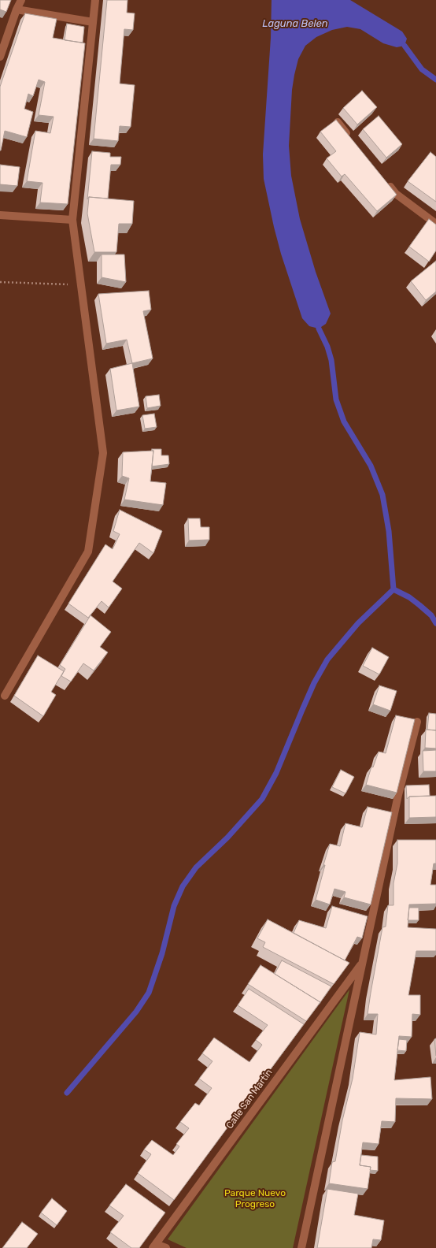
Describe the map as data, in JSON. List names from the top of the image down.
{
  "streets": {
    "street": ["Calle San Martín"]
  },
  "water": ["Laguna Belen"],
  "parks": ["Parque Nuevo Progreso"]
}
